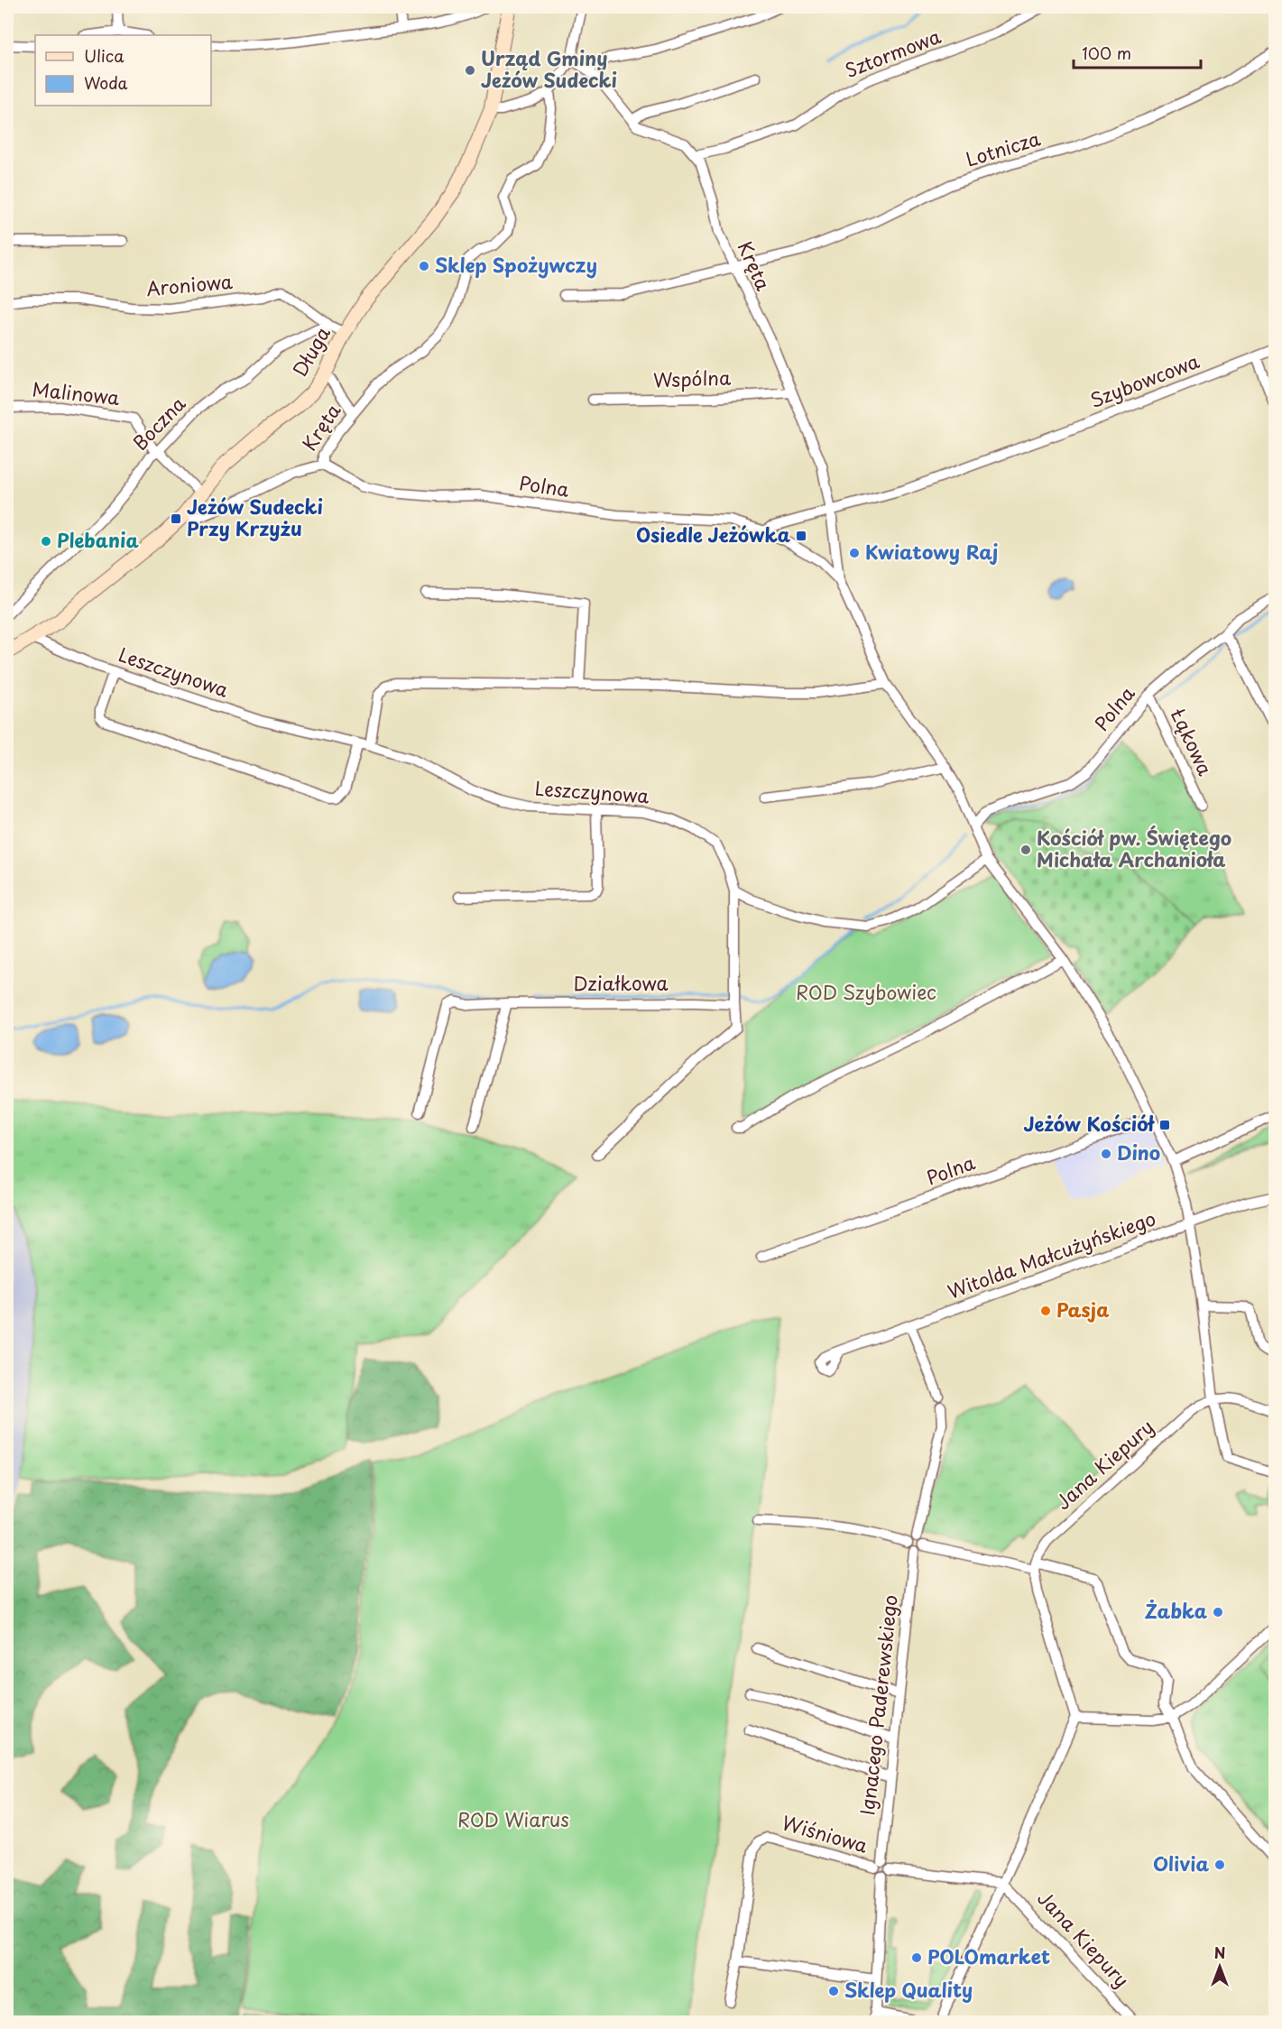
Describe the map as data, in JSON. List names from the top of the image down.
{
  "streets": {
    "street": [
      "Sztormowa",
      "Lotnicza",
      "Kręta",
      "Aroniowa",
      "Długa",
      "Wspólna",
      "Szybowcowa",
      "Malinowa",
      "Boczna",
      "Polna",
      "Leszczynowa",
      "Łąkowa",
      "Działkowa",
      "Witolda Małcużyńskiego",
      "Jana Kiepury",
      "Ignacego Paderewskiego",
      "Wiśniowa"
    ]
  },
  "crossings": [
    ["Sztormowa", "Kręta"],
    ["Lotnicza", "Kręta"],
    ["Kręta", "Długa"],
    ["Kręta", "Wspólna"],
    ["Kręta", "Szybowcowa"],
    ["Kręta", "Polna"],
    ["Aroniowa", "Boczna"],
    ["Długa", "Malinowa"],
    ["Długa", "Leszczynowa"],
    ["Malinowa", "Boczna"],
    ["Polna", "Łąkowa"],
    ["Polna", "Witolda Małcużyńskiego"],
    ["Ignacego Paderewskiego", "Wiśniowa"]
  ],
  "parks": ["ROD Szybowiec", "ROD Wiarus"],
  "places": {
    "other": [
      "Urząd Gminy Jeżów Sudecki",
      "Sklep Spożywczy",
      "Plebania",
      "Kwiatowy Raj",
      "Kościół pw. Świętego Michała Archanioła",
      "Dino",
      "Pasja",
      "Żabka",
      "Olivia",
      "POLOmarket",
      "Sklep Quality"
    ],
    "transit": ["Jeżów Sudecki Przy Krzyżu", "Osiedle Jeżówka", "Jeżów Kościół"]
  },
  "legend": ["Ulica", "Woda"],
  "scale_bar": "100 m",
  "north": "top"
}
